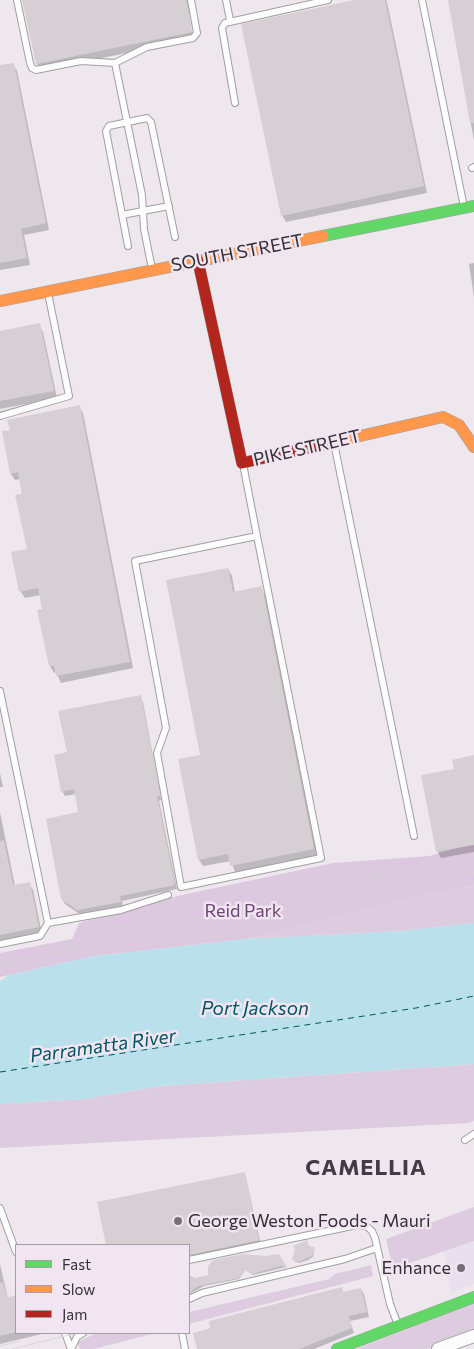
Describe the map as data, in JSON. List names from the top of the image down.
{
  "streets": {
    "street": ["SOUTH STREET", "PIKE STREET"]
  },
  "crossings": [
    ["SOUTH STREET", "PIKE STREET"]
  ],
  "districts": ["CAMELLIA"],
  "water": ["Port Jackson", "Parramatta River"],
  "parks": ["Reid Park"],
  "places": ["George Weston Foods - Mauri", "Enhance"],
  "legend": ["Fast", "Slow", "Jam"]
}
